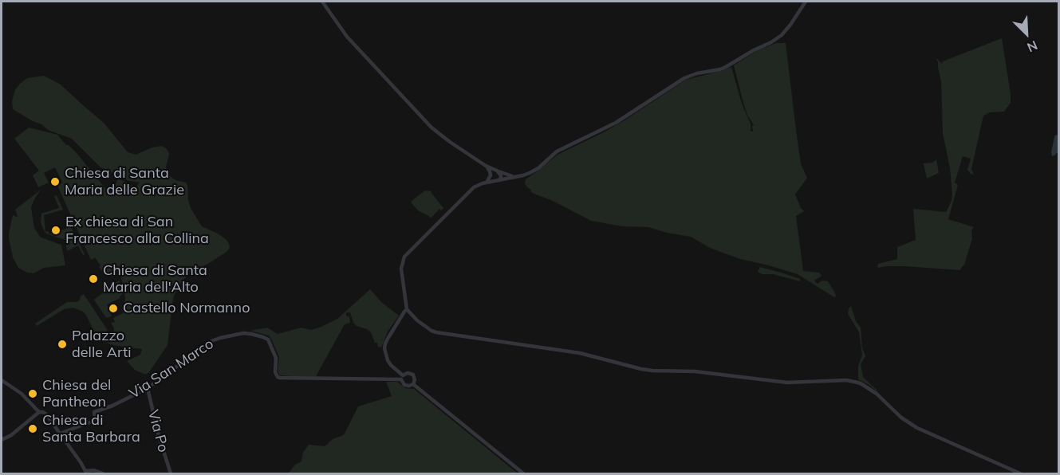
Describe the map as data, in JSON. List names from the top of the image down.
{
  "streets": {
    "street": ["Via San Marco", "Via Po"]
  },
  "crossings": [
    ["Via San Marco", "Via Po"]
  ],
  "places": [
    "Chiesa di Santa Maria delle Grazie",
    "Ex chiesa di San Francesco alla Collina",
    "Chiesa di Santa Maria dell'Alto",
    "Castello Normanno",
    "Palazzo delle Arti",
    "Chiesa del Pantheon",
    "Chiesa di Santa Barbara"
  ],
  "north": "bottom right"
}
